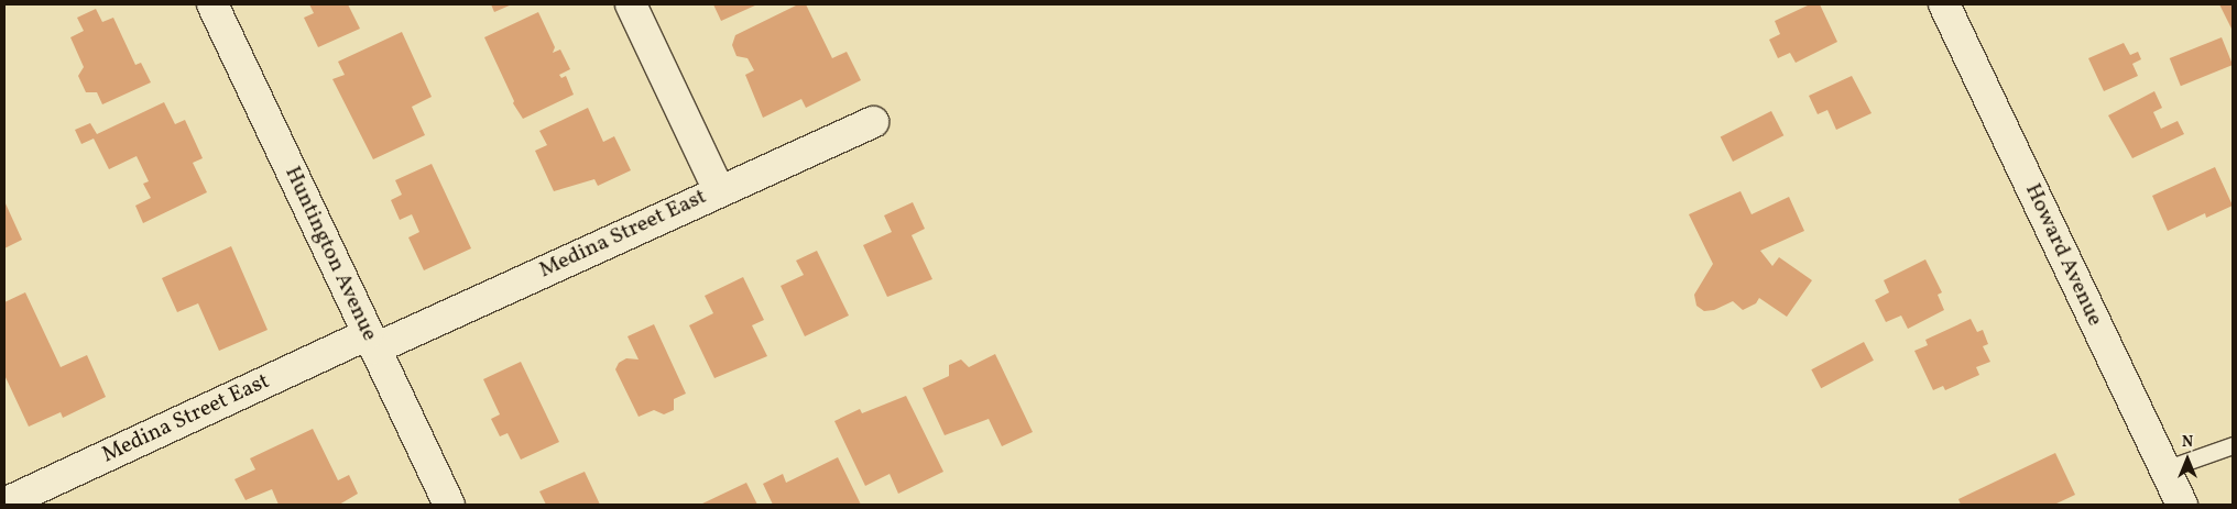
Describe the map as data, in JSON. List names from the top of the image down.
{
  "streets": {
    "street": ["Medina Street East", "Huntington Avenue", "Howard Avenue"]
  },
  "crossings": [
    ["Medina Street East", "Huntington Avenue"]
  ],
  "north": "top"
}
